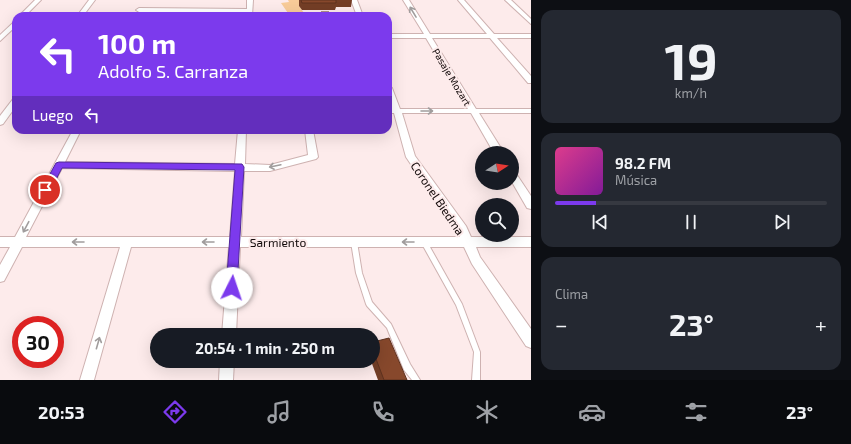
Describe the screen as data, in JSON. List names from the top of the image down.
{
  "streets": {
    "street": ["Pasaje Mozart", "Coronel Biedma", "Sarmiento"]
  },
  "crossings": [
    ["Coronel Biedma", "Sarmiento"]
  ],
  "north": "right",
  "page": {
    "tile": [
      ["19", "km/h"],
      "Clima"
    ],
    "turn": ["100 m", "Adolfo S. Carranza"],
    "then": "Luego",
    "song": ["98.2 FM", "Música"],
    "heat": ["−", "23°", "+"],
    "limit": "30",
    "trip": "20:54 · 1 min · 250 m",
    "tabs": ["20:53", "23°"]
  }
}
